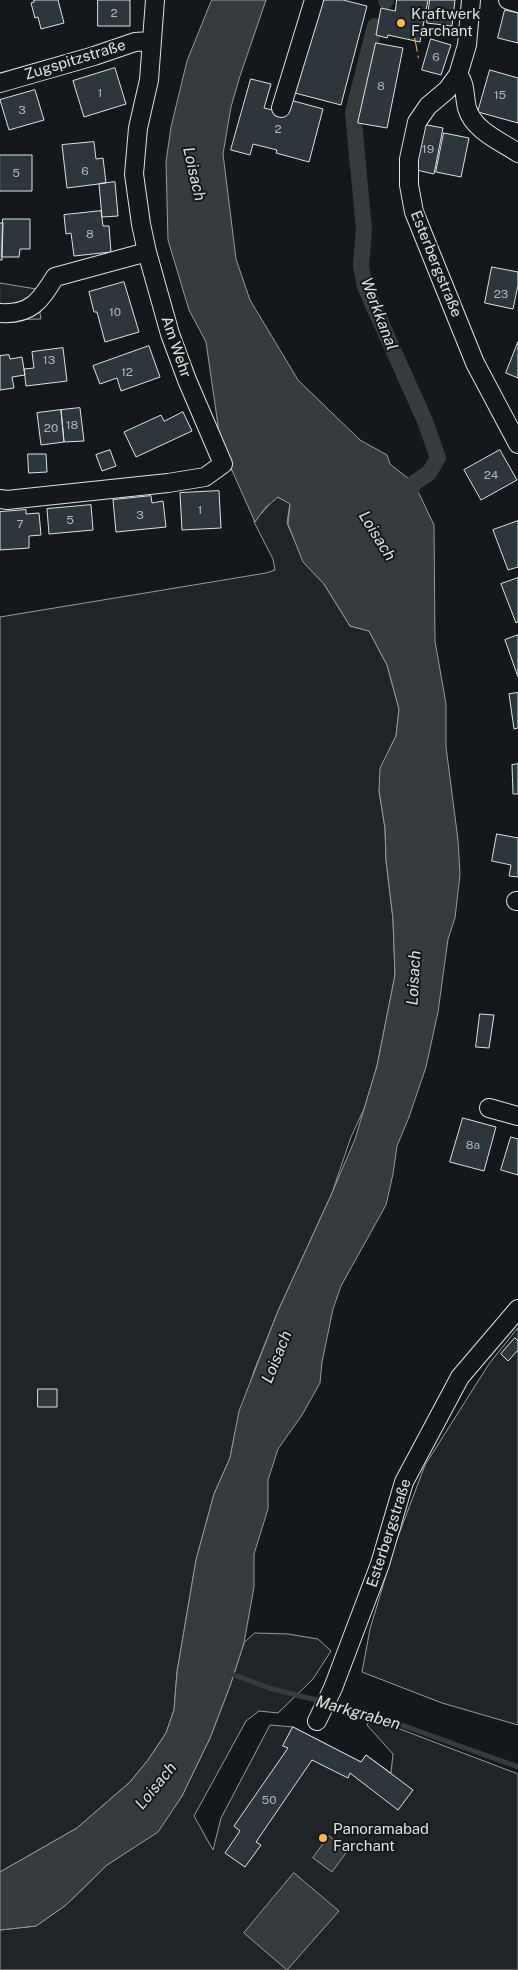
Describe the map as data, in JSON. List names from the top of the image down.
{
  "streets": {
    "street": ["Zugspitzstraße", "Esterbergstraße", "Am Wehr"]
  },
  "crossings": [
    ["Zugspitzstraße", "Am Wehr"]
  ],
  "water": ["Loisach", "Werkkanal", "Markgraben"],
  "places": ["Kraftwerk Farchant", "Panoramabad Farchant"],
  "house_numbers": [
    "2",
    "6",
    "8",
    "1",
    "15",
    "3",
    "2",
    "19",
    "6",
    "5",
    "8",
    "23",
    "10",
    "13",
    "12",
    "18",
    "20",
    "24",
    "1",
    "3",
    "5",
    "7",
    "8a",
    "50"
  ]
}
